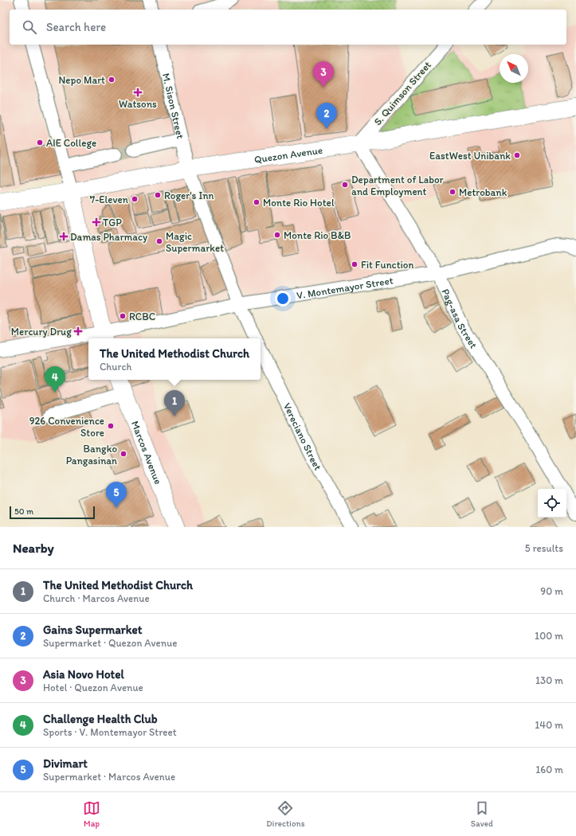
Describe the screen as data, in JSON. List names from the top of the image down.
{
  "streets": {
    "main road": ["Quezon Avenue", "Marcos Avenue"],
    "street": [
      "S. Quimson Street",
      "M. Sison Street",
      "V. Montemayor Street",
      "Pag-asa Street",
      "Vereciano Street"
    ]
  },
  "crossings": [
    ["S. Quimson Street", "Quezon Avenue"],
    ["S. Quimson Street", "Pag-asa Street"],
    ["M. Sison Street", "Quezon Avenue"],
    ["Quezon Avenue", "Pag-asa Street"],
    ["V. Montemayor Street", "Pag-asa Street"]
  ],
  "places": {
    "other": [
      "Nepo Mart",
      "AIE College",
      "EastWest Unibank",
      "Department of Labor and Employment",
      "Metrobank",
      "Roger's Inn",
      "7-Eleven",
      "Monte Rio Hotel",
      "Monte Rio B&B",
      "Magic Supermarket",
      "Fit Function",
      "RCBC",
      "926 Convenience Store",
      "Bangko Pangasinan"
    ],
    "health": [
      "Watsons",
      "TGP",
      "Damas Pharmacy",
      "Mercury Drug"
    ]
  },
  "scale_bar": "50 m",
  "north": "top left",
  "page": {
    "search": "Search here",
    "pins": [
      "3",
      "2",
      "4",
      "1",
      "5"
    ],
    "popup": ["The United Methodist Church", "Church"],
    "scale": "50 m",
    "heading": ["Nearby", "5 results"],
    "list": [
      {
        "mark": "1",
        "name": "The United Methodist Church",
        "note": "Church · Marcos Avenue",
        "value": "90 m"
      },
      {
        "mark": "2",
        "name": "Gains Supermarket",
        "note": "Supermarket · Quezon Avenue",
        "value": "100 m"
      },
      {
        "mark": "3",
        "name": "Asia Novo Hotel",
        "note": "Hotel · Quezon Avenue",
        "value": "130 m"
      },
      {
        "mark": "4",
        "name": "Challenge Health Club",
        "note": "Sports · V. Montemayor Street",
        "value": "140 m"
      },
      {
        "mark": "5",
        "name": "Divimart",
        "note": "Supermarket · Marcos Avenue",
        "value": "160 m"
      }
    ],
    "nav": ["Map", "Directions", "Saved"]
  }
}
